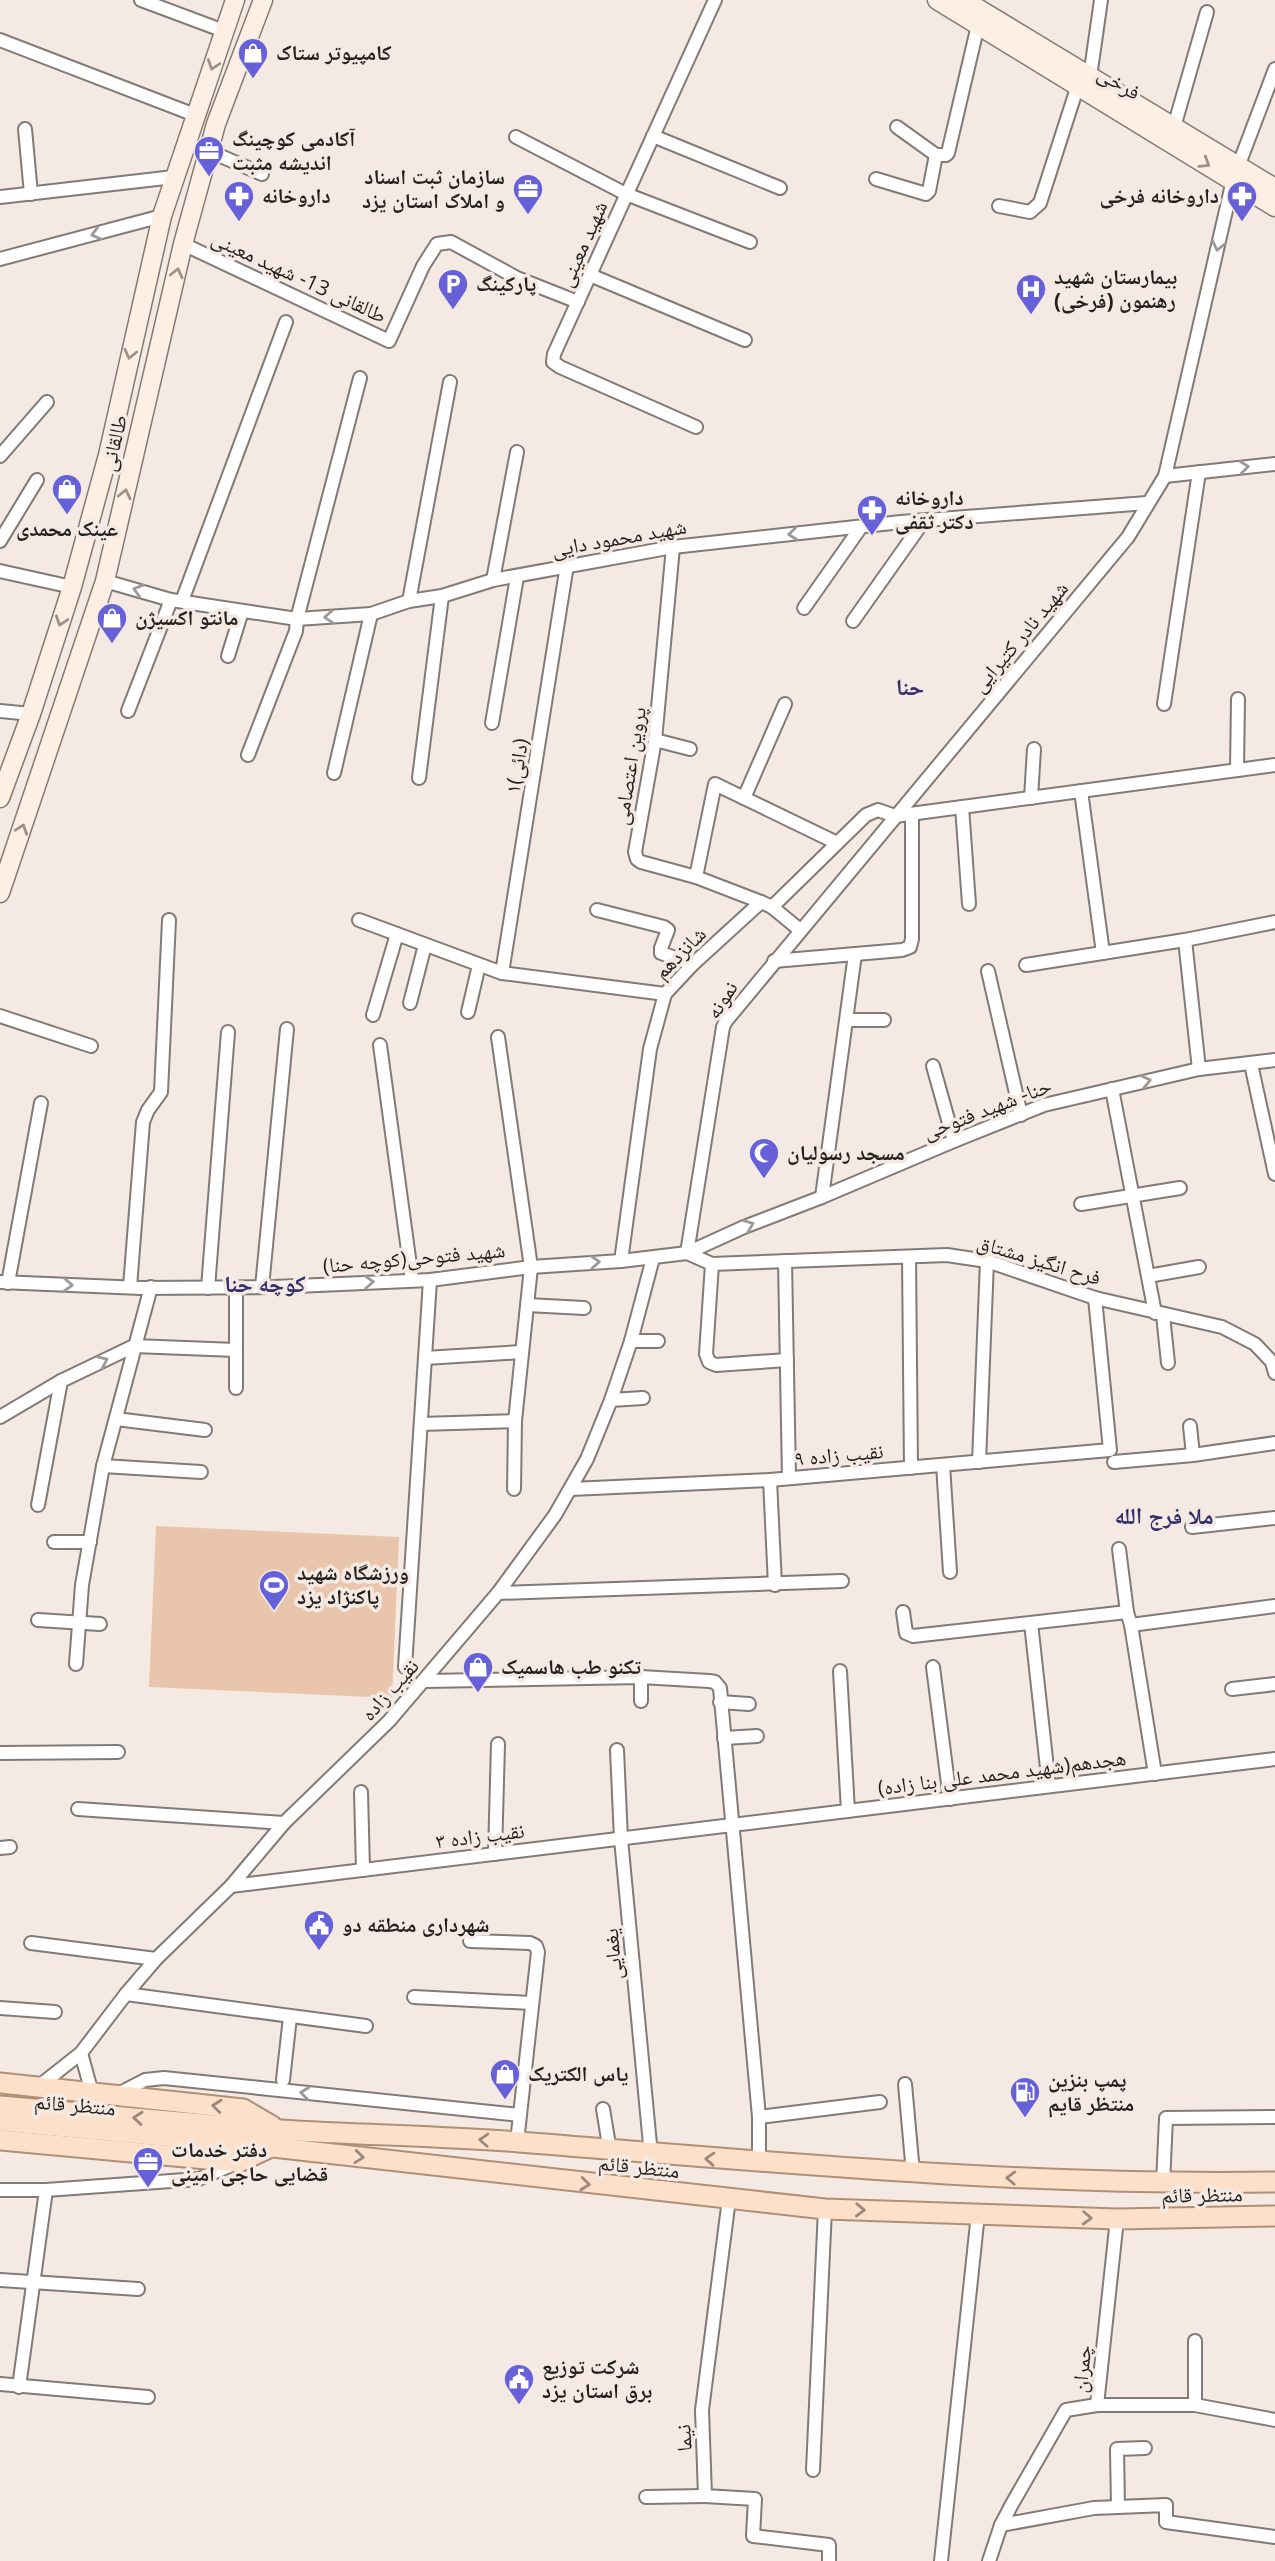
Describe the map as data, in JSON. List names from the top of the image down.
{
  "streets": {
    "main road": ["فرخی", "طالقانی", "منتظر قائم"],
    "street": [
      "شهید معینی",
      "طالقانی 13- شهید معینی",
      "شهید محمود دایی",
      "شهید نادر کتیرایی",
      "۱(دائی)",
      "پروین اعتصامی",
      "شانزدهم",
      "نمونه",
      "حنا- شهید فتوحی",
      "(کوچه حنا)شهید فتوحی",
      "فرح انگیز مشتاق",
      "نقیب زاده ۹",
      "نقیب زاده",
      "هجدهم(شهید محمد علی بنا زاده)",
      "نقیب زاده ۳",
      "یغمایی",
      "چمران",
      "نیما"
    ]
  },
  "crossings": [
    ["شهید معینی", "طالقانی 13- شهید معینی"],
    ["طالقانی 13- شهید معینی", "طالقانی"],
    ["طالقانی", "شهید محمود دایی"],
    ["شهید محمود دایی", "شهید نادر کتیرایی"],
    ["شهید محمود دایی", "۱(دائی)"],
    ["شهید محمود دایی", "پروین اعتصامی"],
    ["شهید نادر کتیرایی", "شانزدهم"],
    ["شهید نادر کتیرایی", "نمونه"],
    ["پروین اعتصامی", "شانزدهم"],
    ["پروین اعتصامی", "نمونه"],
    ["شانزدهم", "نمونه"],
    ["شانزدهم", "(کوچه حنا)شهید فتوحی"],
    ["نمونه", "حنا- شهید فتوحی"],
    ["نمونه", "فرح انگیز مشتاق"],
    ["حنا- شهید فتوحی", "(کوچه حنا)شهید فتوحی"],
    ["حنا- شهید فتوحی", "فرح انگیز مشتاق"],
    ["حنا- شهید فتوحی", "نقیب زاده"],
    ["(کوچه حنا)شهید فتوحی", "نقیب زاده"],
    ["نقیب زاده ۹", "نقیب زاده"],
    ["نقیب زاده", "نقیب زاده ۳"],
    ["هجدهم(شهید محمد علی بنا زاده)", "نقیب زاده ۳"],
    ["نقیب زاده ۳", "یغمایی"],
    ["یغمایی", "منتظر قائم"],
    ["منتظر قائم", "چمران"],
    ["منتظر قائم", "نیما"]
  ],
  "one_way": ["حنا- شهید فتوحی"],
  "districts": ["حنا", "کوچه حنا", "ملا فرج الله"],
  "places": {
    "shop": [
      "کامپیوتر ستاک",
      "عینک محمدی",
      "مانتو اكسيژن",
      "تکنو طب هاسمیک",
      "یاس الکتریک"
    ],
    "office": ["آکادمی کوچینگ اندیشه مثبت", "سازمان ثبت اسناد و املاک استان یزد", "دفتر خدمات قضایی حاجی امینی"],
    "pharmacy": ["داروخانه", "داروخانه فرخی", "داروخانه دکتر ثقفی"],
    "parking": ["پارکینگ"],
    "hospital": ["بیمارستان شهید رهنمون (فرخی)"],
    "mosque": ["مسجد رسولیان"],
    "sports": ["ورزشگاه شهید پاکنژاد یزد"],
    "public building": ["شهرداری منطقه دو", "شرکت توزیع برق استان یزد"],
    "fuel station": ["پمپ بنزین منتظر قایم"]
  }
}
